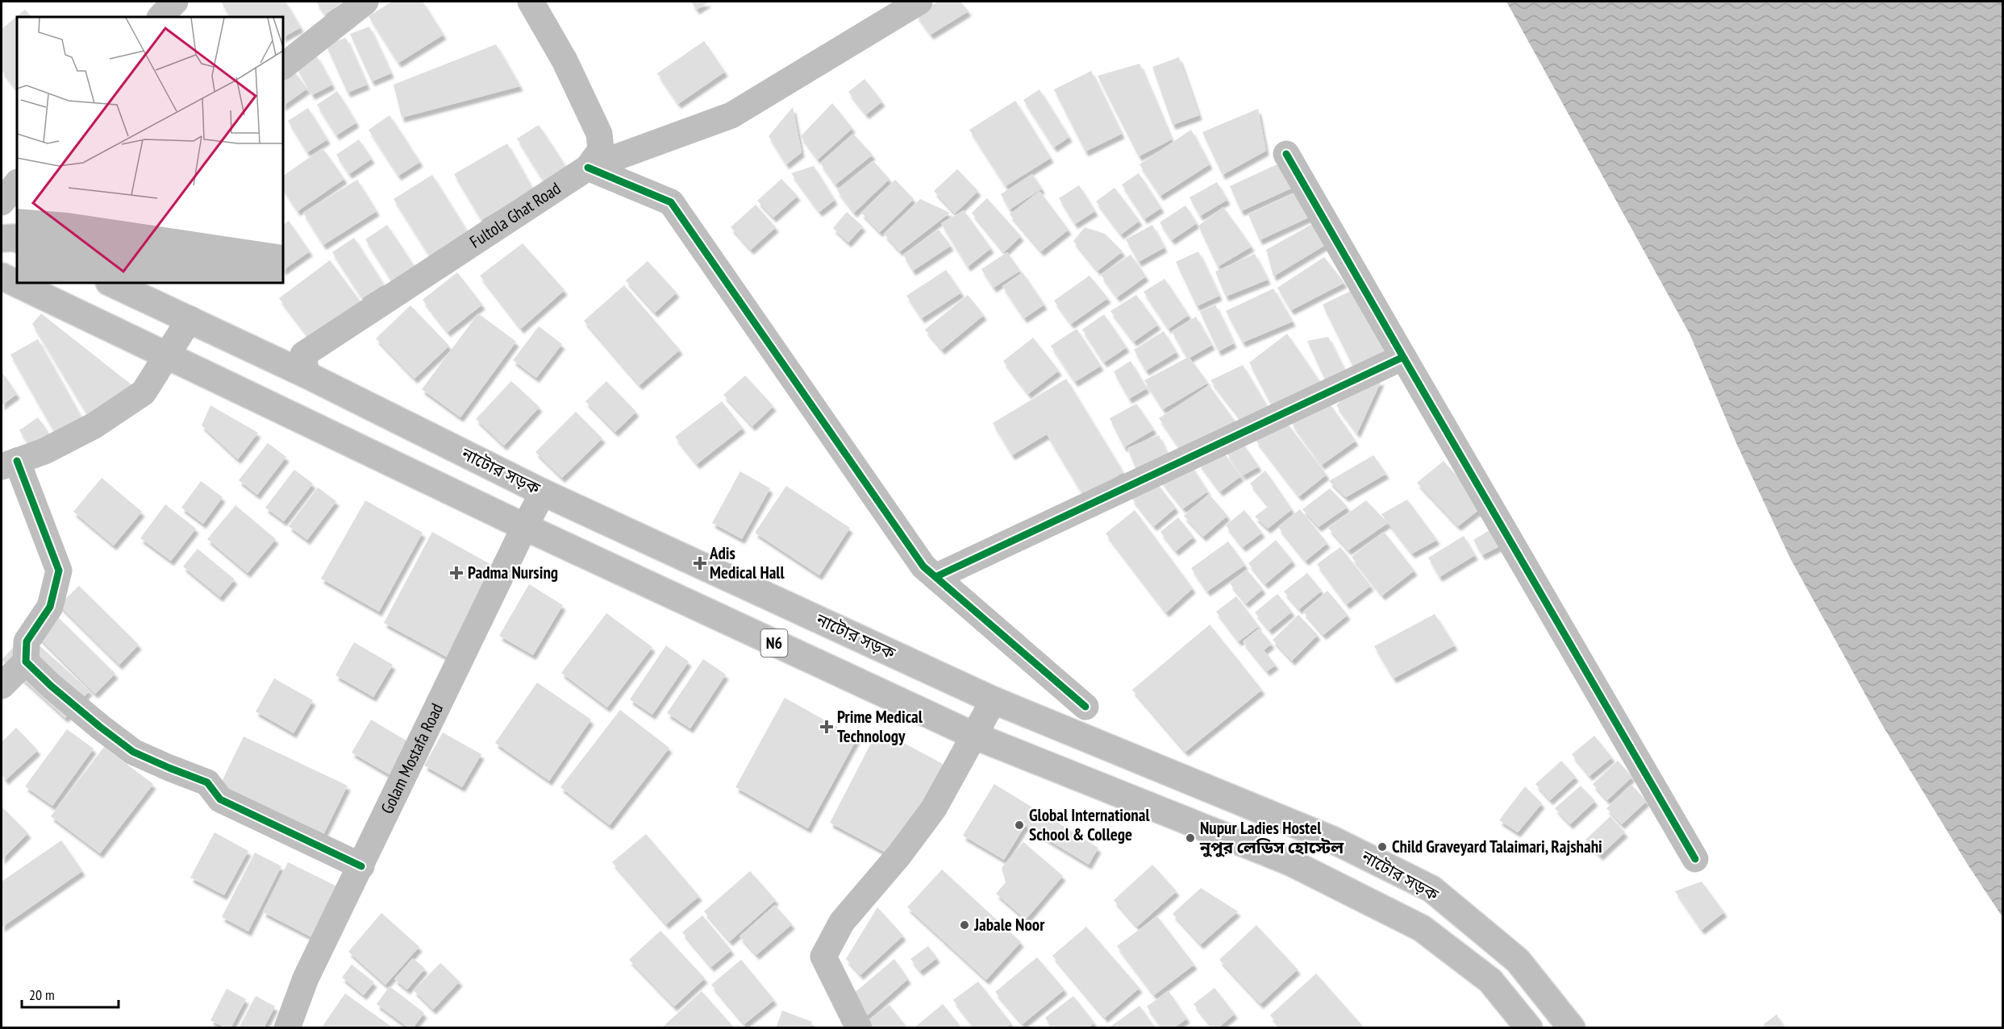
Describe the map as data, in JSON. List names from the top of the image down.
{
  "streets": {
    "main road": [
      "Fultola Ghat Road",
      "নাটোর সড়ক",
      "N6",
      "Golam Mostafa Road"
    ]
  },
  "crossings": [
    ["Fultola Ghat Road", "নাটোর সড়ক"],
    ["নাটোর সড়ক", "Golam Mostafa Road"],
    ["N6", "Golam Mostafa Road"]
  ],
  "places": {
    "health": ["Adis Medical Hall", "Padma Nursing", "Prime Medical Technology"],
    "other": [
      "Global International School & College",
      "Nupur Ladies Hostel নুপুর লেডিস হোস্টেল",
      "Child Graveyard Talaimari, Rajshahi",
      "Jabale Noor"
    ]
  },
  "scale_bar": "20 m"
}
